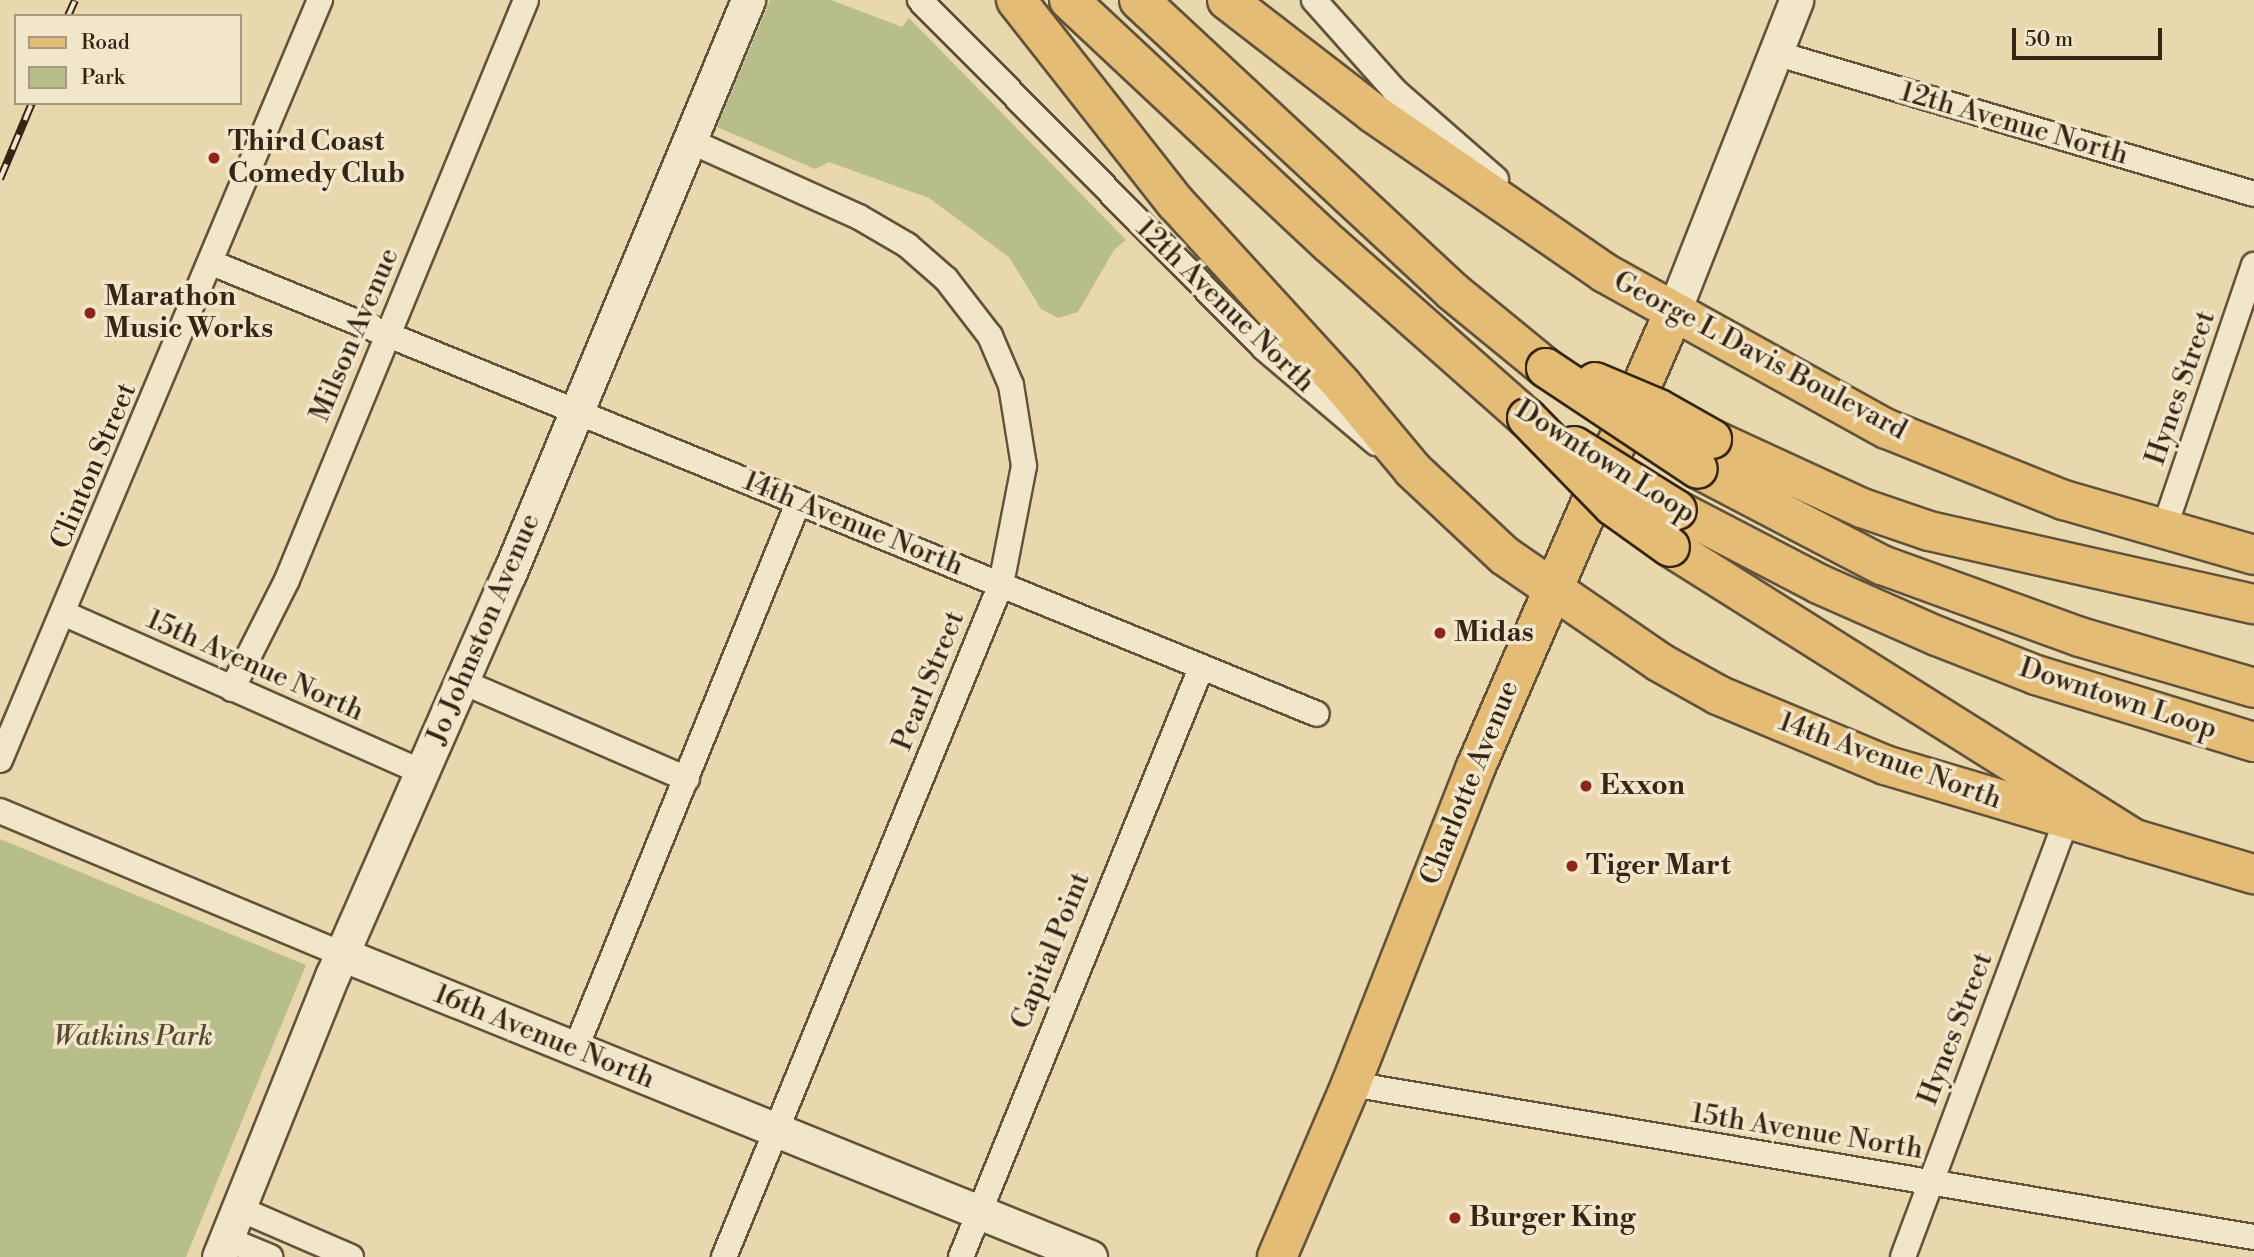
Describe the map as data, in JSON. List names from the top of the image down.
{
  "streets": {
    "main road": [
      "12th Avenue North",
      "George L Davis Boulevard",
      "Downtown Loop",
      "14th Avenue North",
      "Charlotte Avenue"
    ],
    "street": [
      "Milson Avenue",
      "Hynes Street",
      "Clinton Street",
      "Jo Johnston Avenue",
      "15th Avenue North",
      "Pearl Street",
      "Capital Point",
      "16th Avenue North"
    ]
  },
  "crossings": [
    ["12th Avenue North", "14th Avenue North"],
    ["12th Avenue North", "Charlotte Avenue"],
    ["Milson Avenue", "14th Avenue North"],
    ["Milson Avenue", "15th Avenue North"],
    ["George L Davis Boulevard", "Hynes Street"],
    ["George L Davis Boulevard", "Charlotte Avenue"],
    ["Hynes Street", "14th Avenue North"],
    ["Hynes Street", "15th Avenue North"],
    ["Clinton Street", "14th Avenue North"],
    ["Clinton Street", "15th Avenue North"],
    ["14th Avenue North", "Jo Johnston Avenue"],
    ["14th Avenue North", "Pearl Street"],
    ["14th Avenue North", "Charlotte Avenue"],
    ["14th Avenue North", "Capital Point"],
    ["Jo Johnston Avenue", "15th Avenue North"],
    ["Jo Johnston Avenue", "Pearl Street"],
    ["Jo Johnston Avenue", "16th Avenue North"],
    ["15th Avenue North", "Charlotte Avenue"],
    ["Pearl Street", "16th Avenue North"],
    ["Capital Point", "16th Avenue North"]
  ],
  "parks": ["Watkins Park"],
  "places": [
    "Third Coast Comedy Club",
    "Marathon Music Works",
    "Midas",
    "Exxon",
    "Tiger Mart",
    "Burger King"
  ],
  "legend": ["Road", "Park"],
  "scale_bar": "50 m"
}
